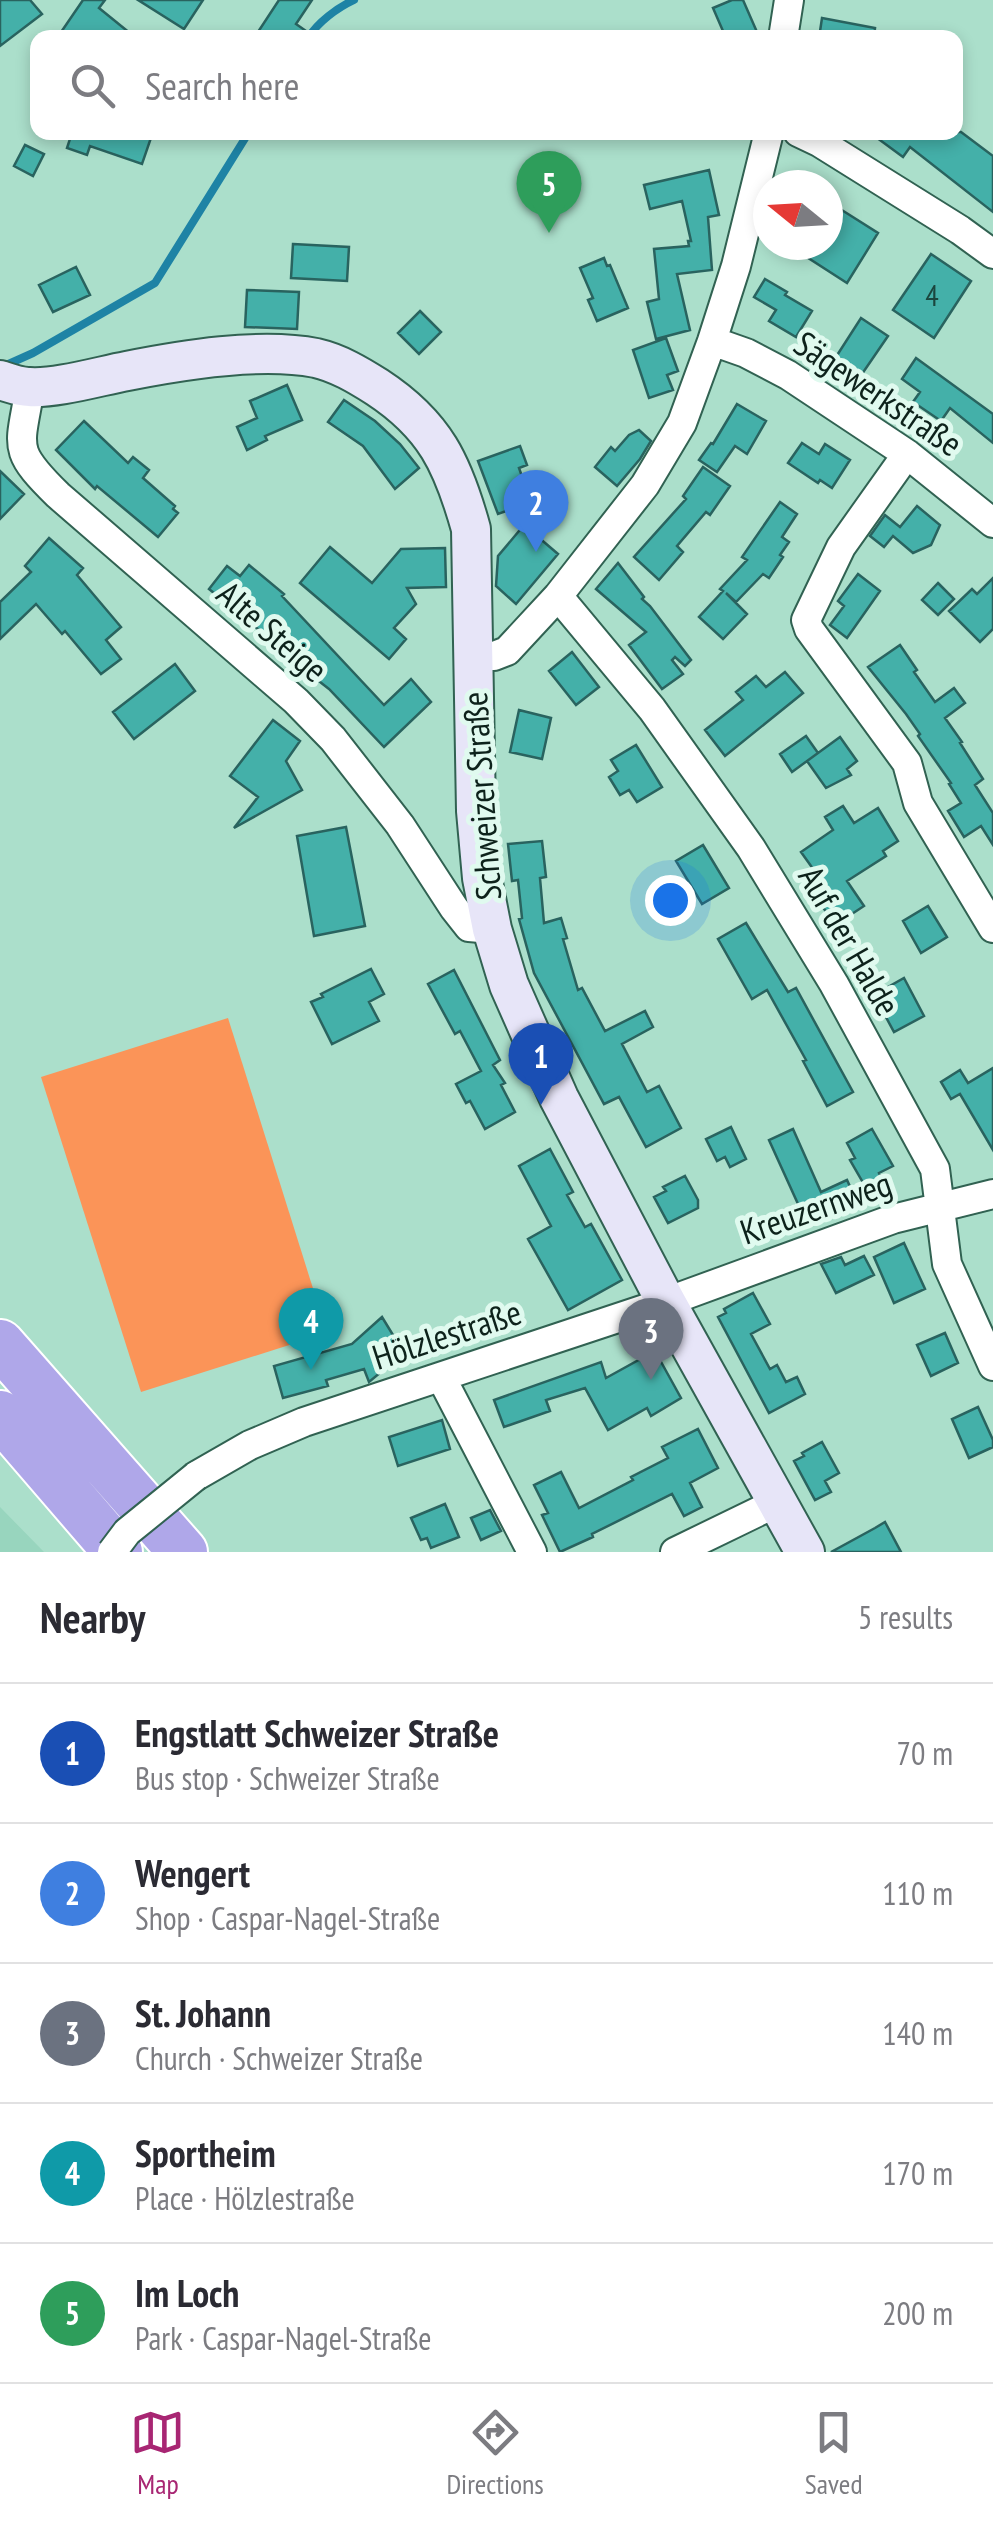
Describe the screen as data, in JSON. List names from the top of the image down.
{
  "streets": {
    "street": [
      "Sägewerkstraße",
      "Alte Steige",
      "Schweizer Straße",
      "Auf der Halde",
      "Kreuzernweg",
      "Hölzlestraße"
    ]
  },
  "crossings": [
    ["Alte Steige", "Schweizer Straße"],
    ["Schweizer Straße", "Kreuzernweg"],
    ["Schweizer Straße", "Hölzlestraße"],
    ["Auf der Halde", "Kreuzernweg"],
    ["Kreuzernweg", "Hölzlestraße"]
  ],
  "house_numbers": ["4"],
  "north": "left",
  "page": {
    "search": "Search here",
    "pins": [
      "5",
      "2",
      "1",
      "4",
      "3"
    ],
    "heading": ["Nearby", "5 results"],
    "list": [
      {
        "mark": "1",
        "name": "Engstlatt Schweizer Straße",
        "note": "Bus stop · Schweizer Straße",
        "value": "70 m"
      },
      {
        "mark": "2",
        "name": "Wengert",
        "note": "Shop · Caspar-Nagel-Straße",
        "value": "110 m"
      },
      {
        "mark": "3",
        "name": "St. Johann",
        "note": "Church · Schweizer Straße",
        "value": "140 m"
      },
      {
        "mark": "4",
        "name": "Sportheim",
        "note": "Place · Hölzlestraße",
        "value": "170 m"
      },
      {
        "mark": "5",
        "name": "Im Loch",
        "note": "Park · Caspar-Nagel-Straße",
        "value": "200 m"
      }
    ],
    "nav": ["Map", "Directions", "Saved"]
  }
}
